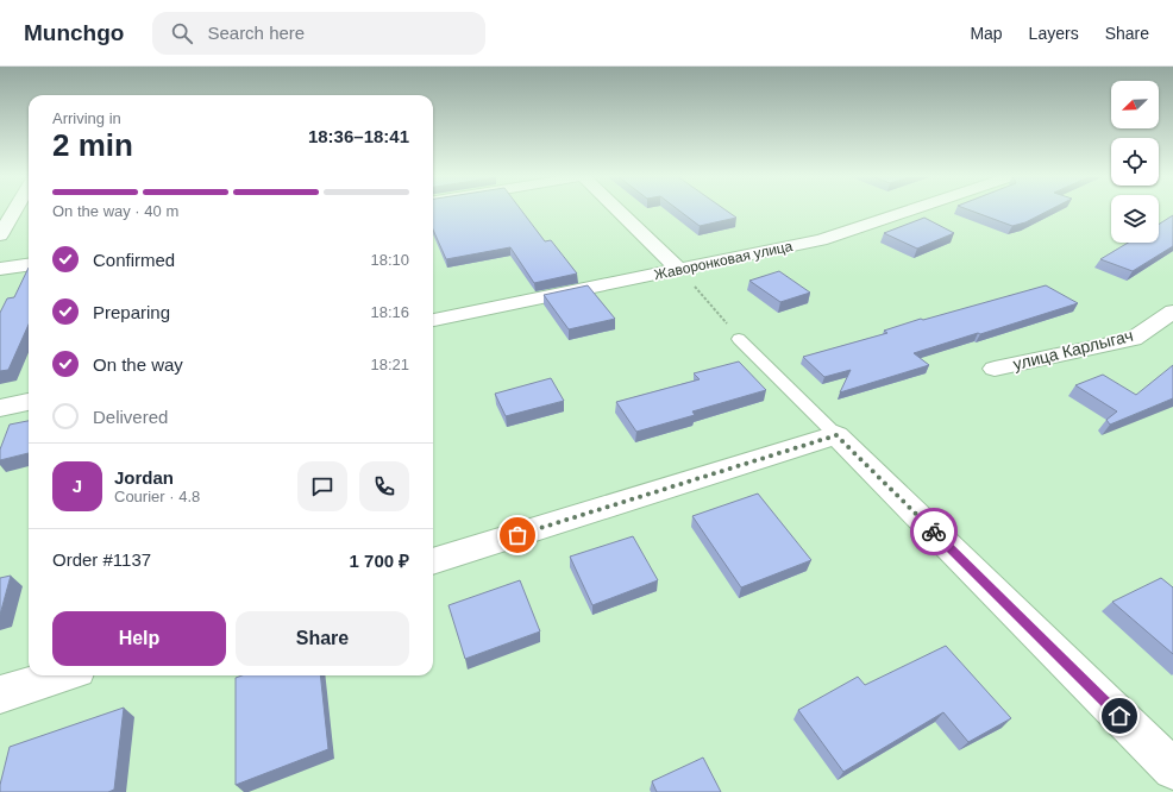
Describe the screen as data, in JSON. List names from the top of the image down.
{
  "streets": {
    "street": ["Жаворонковая улица", "улица Карлыгач"]
  },
  "north": "bottom left",
  "page": {
    "header": "Munchgo",
    "search": "Search here",
    "nav": ["Map", "Layers", "Share"],
    "heading": ["2 min", "Arriving in", "18:36–18:41"],
    "panel": [
      "Jordan",
      "Courier · 4.8",
      "Order #1137",
      "1 700 ₽"
    ],
    "bar": "On the way · 40 m",
    "list": [
      ["Confirmed", "18:10"],
      ["Preparing", "18:16"],
      ["On the way", "18:21"],
      "Delivered"
    ],
    "round": "J",
    "buttons": ["Help", "Share"]
  }
}
